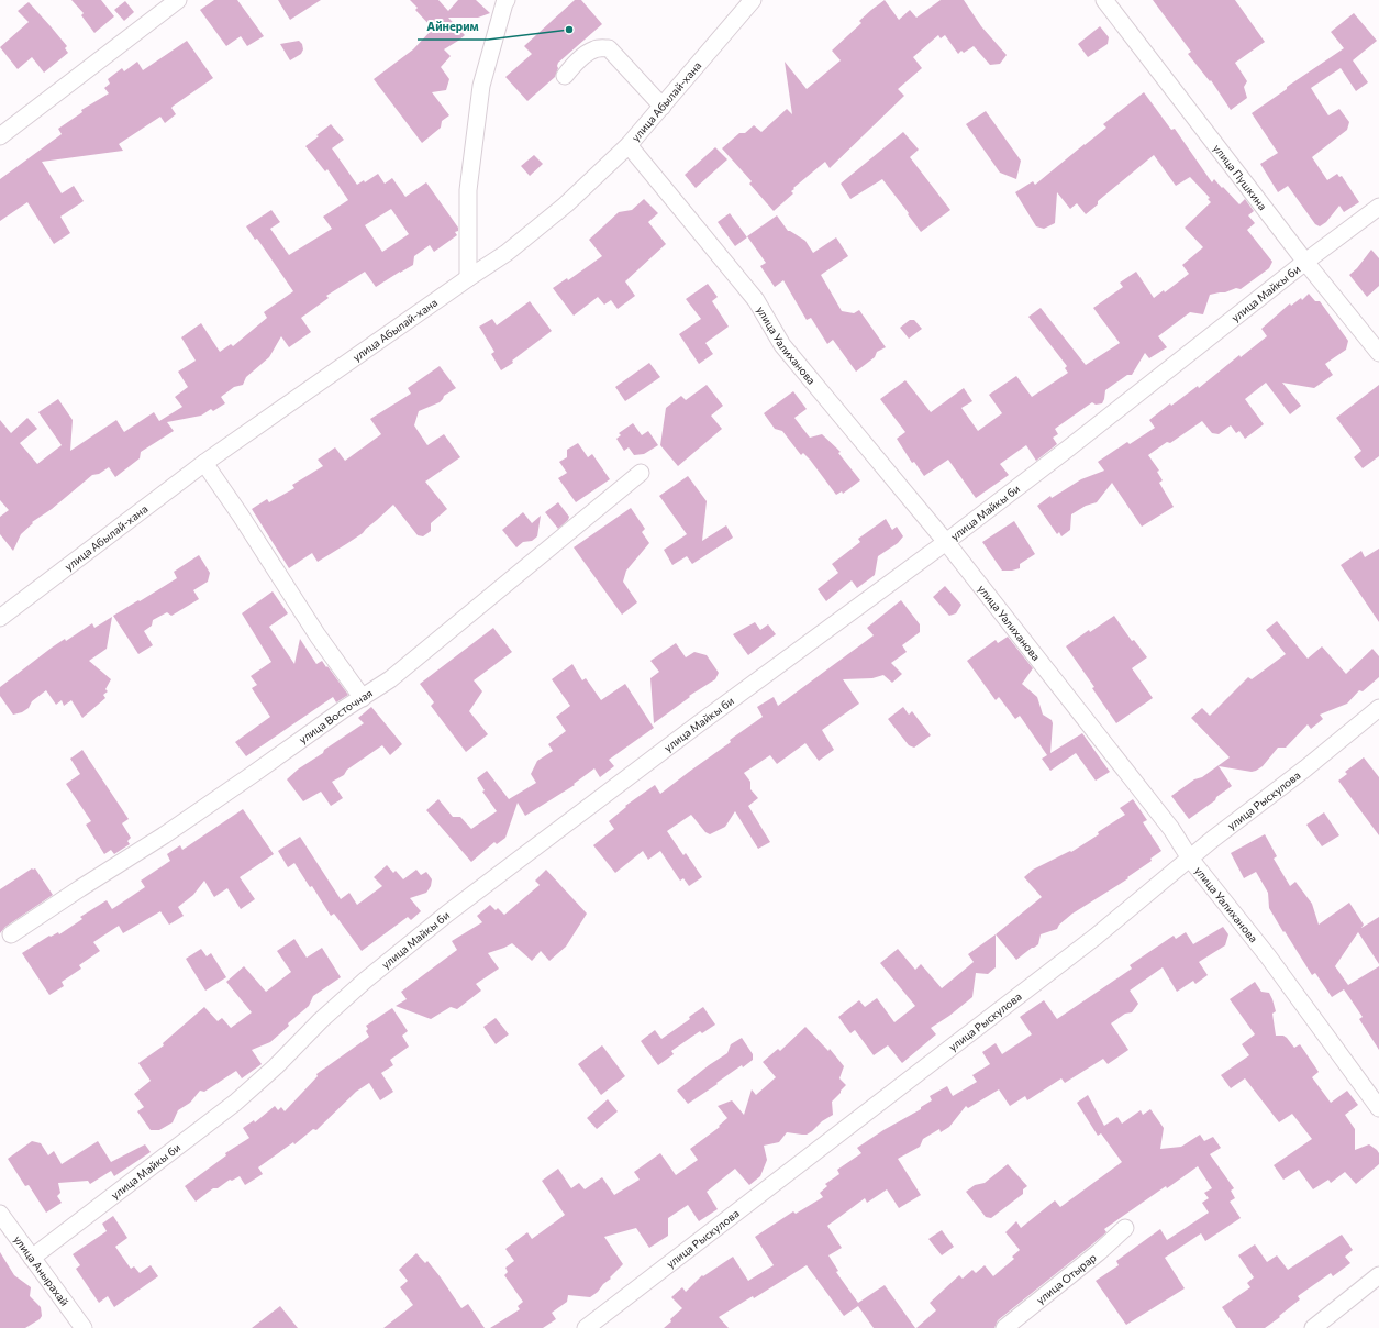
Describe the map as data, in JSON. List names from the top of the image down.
{
  "streets": {
    "street": [
      "улица Абылай-хана",
      "улица Пушкина",
      "улица Майкы би",
      "улица Уалиханова",
      "улица Восточная",
      "улица Рыскулова",
      "улица Анырахай",
      "улица Отырар"
    ]
  },
  "crossings": [
    ["улица Абылай-хана", "улица Уалиханова"],
    ["улица Пушкина", "улица Майкы би"],
    ["улица Майкы би", "улица Уалиханова"],
    ["улица Майкы би", "улица Анырахай"],
    ["улица Уалиханова", "улица Рыскулова"]
  ],
  "places": ["Айнерим"]
}
